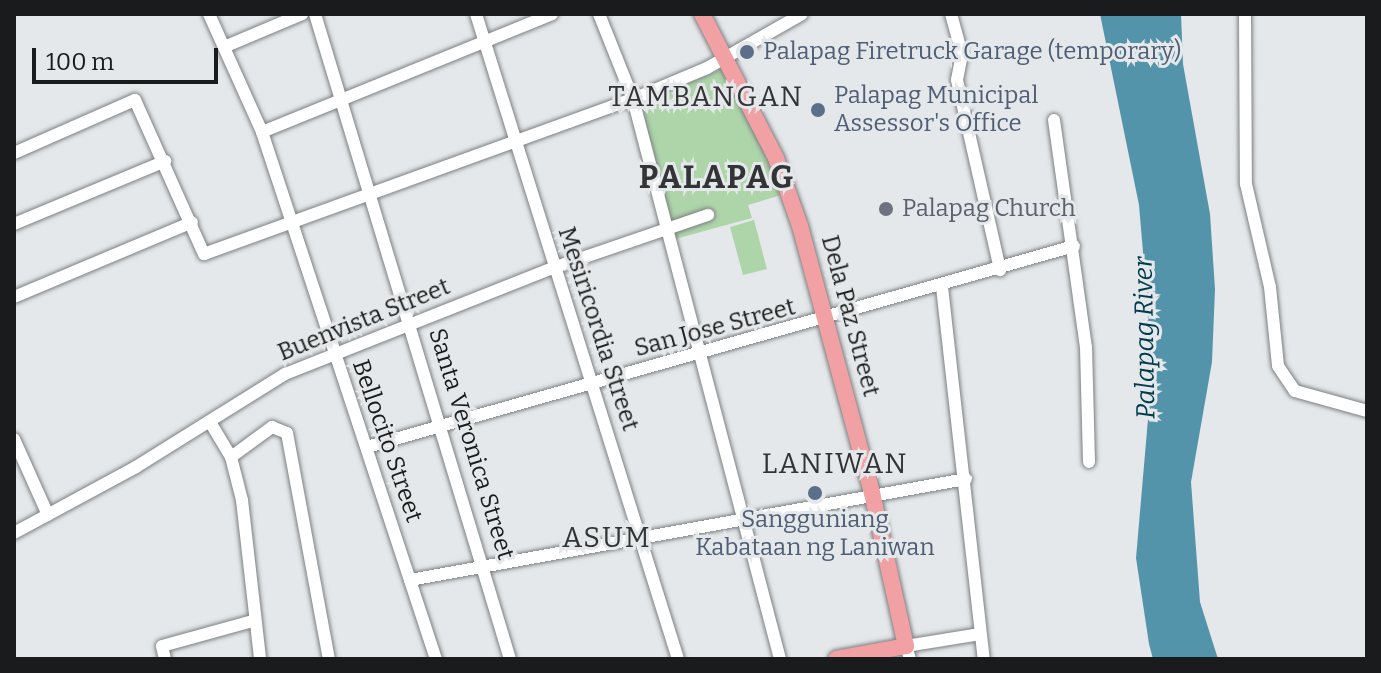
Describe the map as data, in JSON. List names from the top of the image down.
{
  "streets": {
    "main road": ["Dela Paz Street"],
    "street": [
      "Buenvista Street",
      "San Jose Street",
      "Mesiricordia Street",
      "Bellocito Street",
      "Santa Veronica Street"
    ]
  },
  "crossings": [
    ["Dela Paz Street", "San Jose Street"],
    ["Buenvista Street", "Mesiricordia Street"],
    ["Buenvista Street", "Bellocito Street"],
    ["Buenvista Street", "Santa Veronica Street"],
    ["San Jose Street", "Mesiricordia Street"],
    ["San Jose Street", "Bellocito Street"],
    ["San Jose Street", "Santa Veronica Street"]
  ],
  "districts": [
    "TAMBANGAN",
    "PALAPAG",
    "LANIWAN",
    "ASUM"
  ],
  "water": ["Palapag River"],
  "places": [
    "Palapag Firetruck Garage (temporary)",
    "Palapag Municipal Assessor's Office",
    "Palapag Church",
    "Sangguniang Kabataan ng Laniwan"
  ],
  "scale_bar": "100 m"
}
